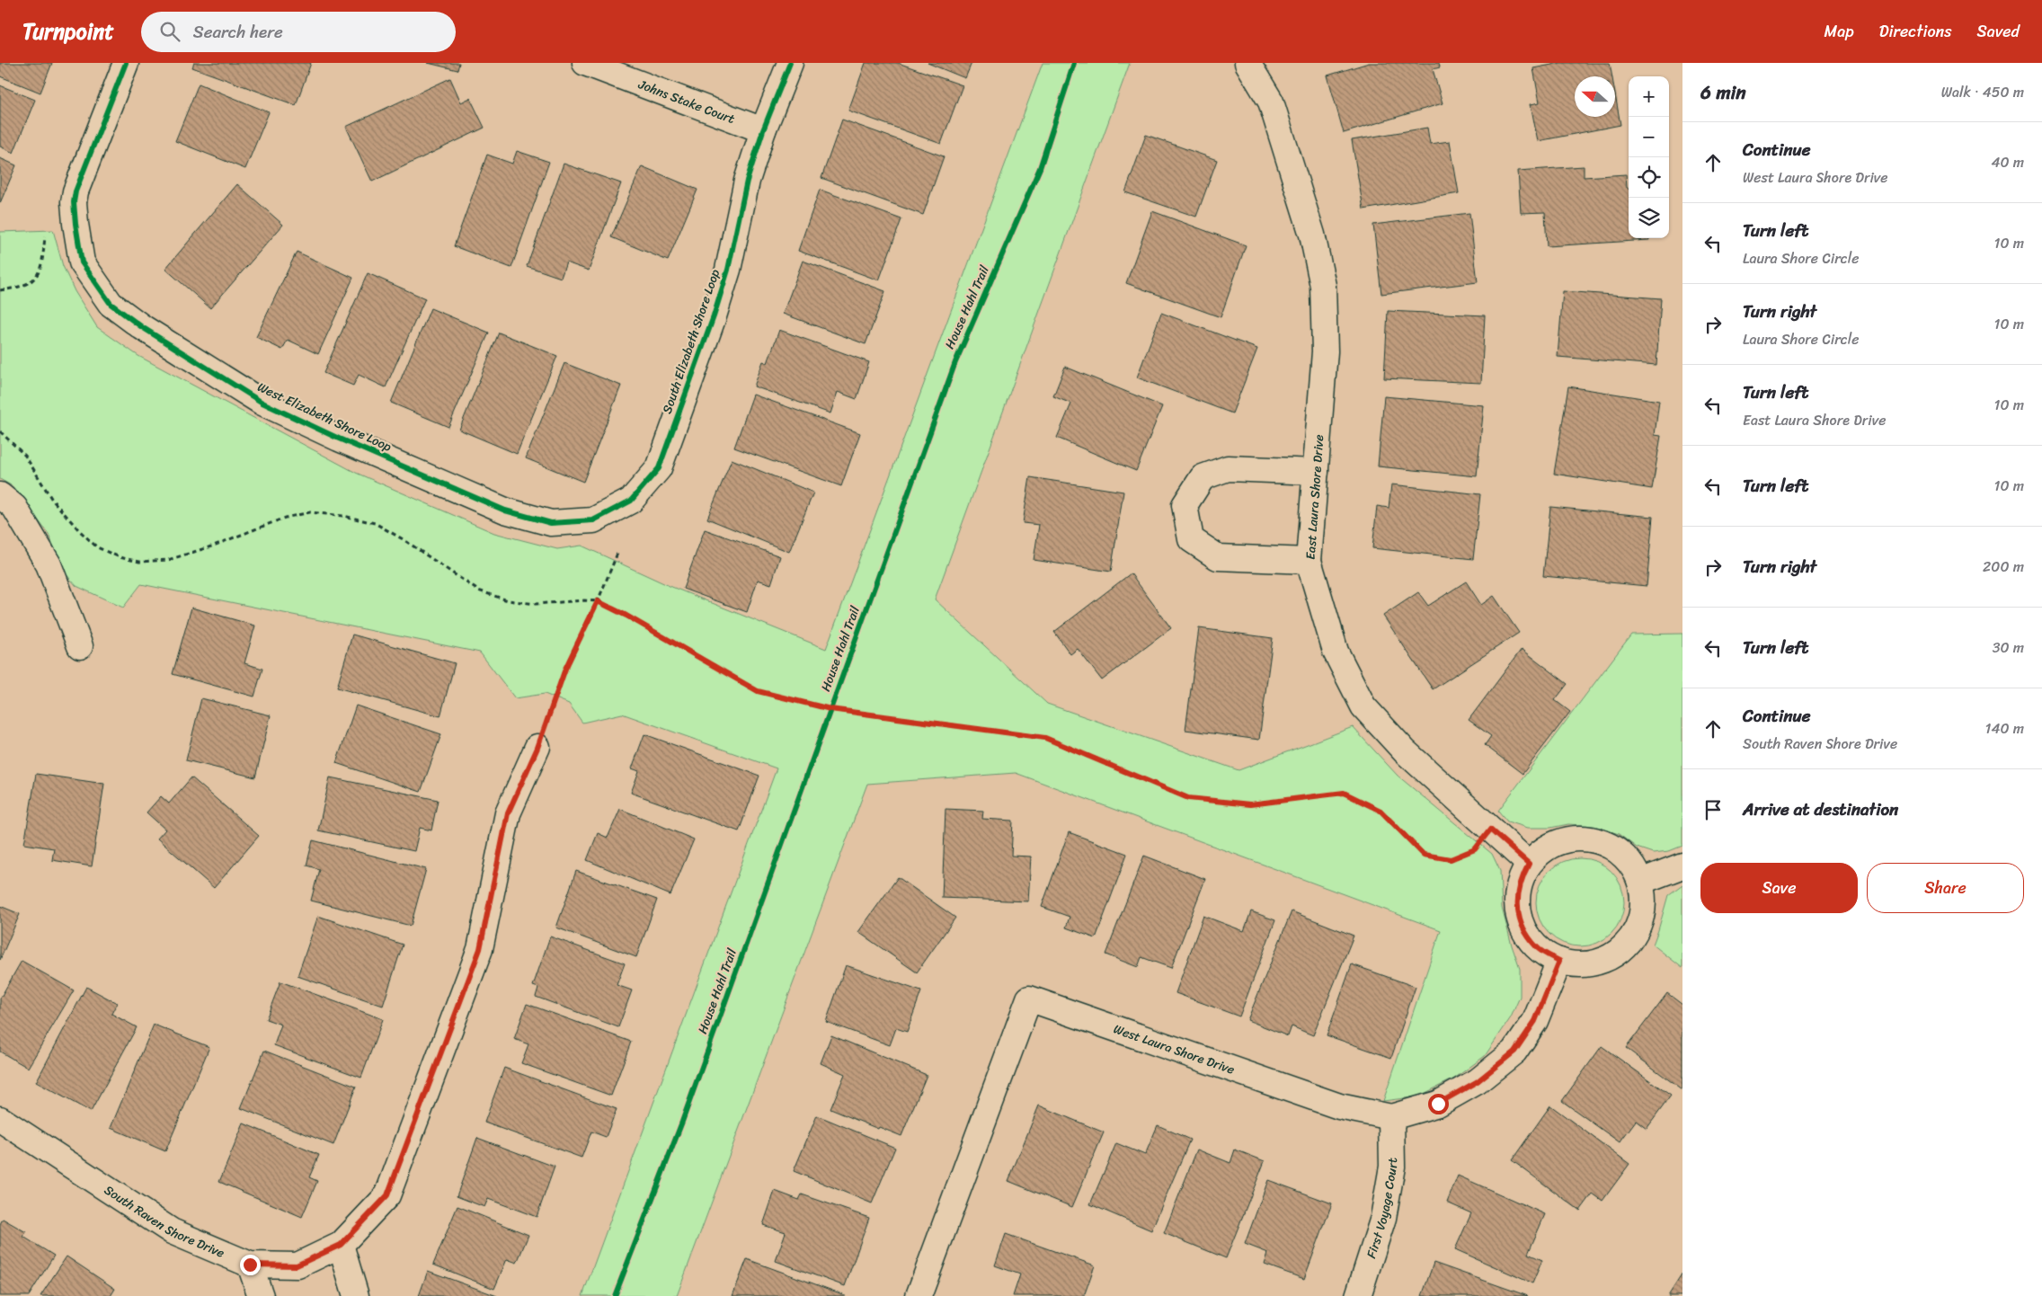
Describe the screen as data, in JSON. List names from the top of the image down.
{
  "streets": {
    "street": [
      "Johns Stake Court",
      "South Elizabeth Shore Loop",
      "West Elizabeth Shore Loop",
      "East Laura Shore Drive",
      "West Laura Shore Drive",
      "First Voyage Court",
      "South Raven Shore Drive"
    ],
    "cycle path": ["House Hahl Trail"]
  },
  "crossings": [
    ["Johns Stake Court", "South Elizabeth Shore Loop"],
    ["South Elizabeth Shore Loop", "West Elizabeth Shore Loop"],
    ["East Laura Shore Drive", "West Laura Shore Drive"],
    ["West Laura Shore Drive", "First Voyage Court"]
  ],
  "north": "left",
  "page": {
    "header": "Turnpoint",
    "search": "Search here",
    "nav": ["Map", "Directions", "Saved"],
    "heading": ["6 min", "Walk · 450 m"],
    "map_buttons": ["+", "−"],
    "list": [
      ["Continue", "West Laura Shore Drive", "40 m"],
      ["Turn left", "Laura Shore Circle", "10 m"],
      ["Turn right", "Laura Shore Circle", "10 m"],
      ["Turn left", "East Laura Shore Drive", "10 m"],
      ["Turn left", "10 m"],
      ["Turn right", "200 m"],
      ["Turn left", "30 m"],
      ["Continue", "South Raven Shore Drive", "140 m"],
      "Arrive at destination"
    ],
    "buttons": ["Save", "Share"]
  }
}
